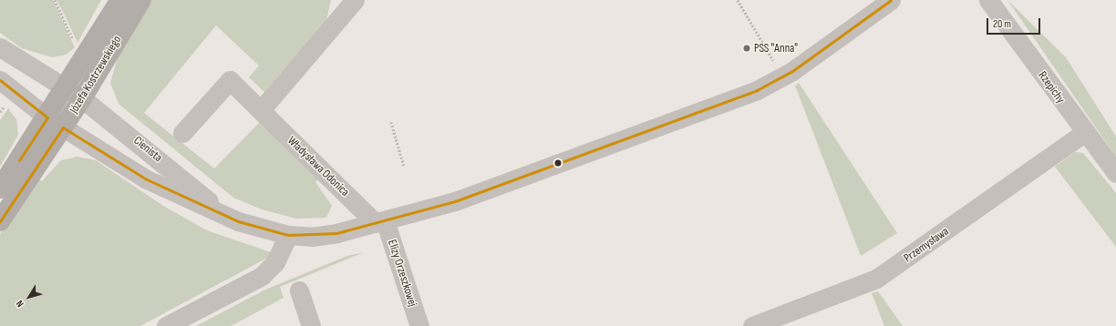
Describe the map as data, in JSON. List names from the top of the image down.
{
  "streets": {
    "main road": ["Józefa Kostrzewskiego"],
    "street": [
      "Rzepichy",
      "Cienista",
      "Władysława Odonica",
      "Przemysława",
      "Elizy Orzeszkowej"
    ]
  },
  "crossings": [
    ["Józefa Kostrzewskiego", "Cienista"],
    ["Rzepichy", "Przemysława"],
    ["Cienista", "Władysława Odonica"],
    ["Cienista", "Elizy Orzeszkowej"],
    ["Władysława Odonica", "Elizy Orzeszkowej"]
  ],
  "places": ["PSS \"Anna\""],
  "scale_bar": "20 m",
  "north": "bottom left"
}
